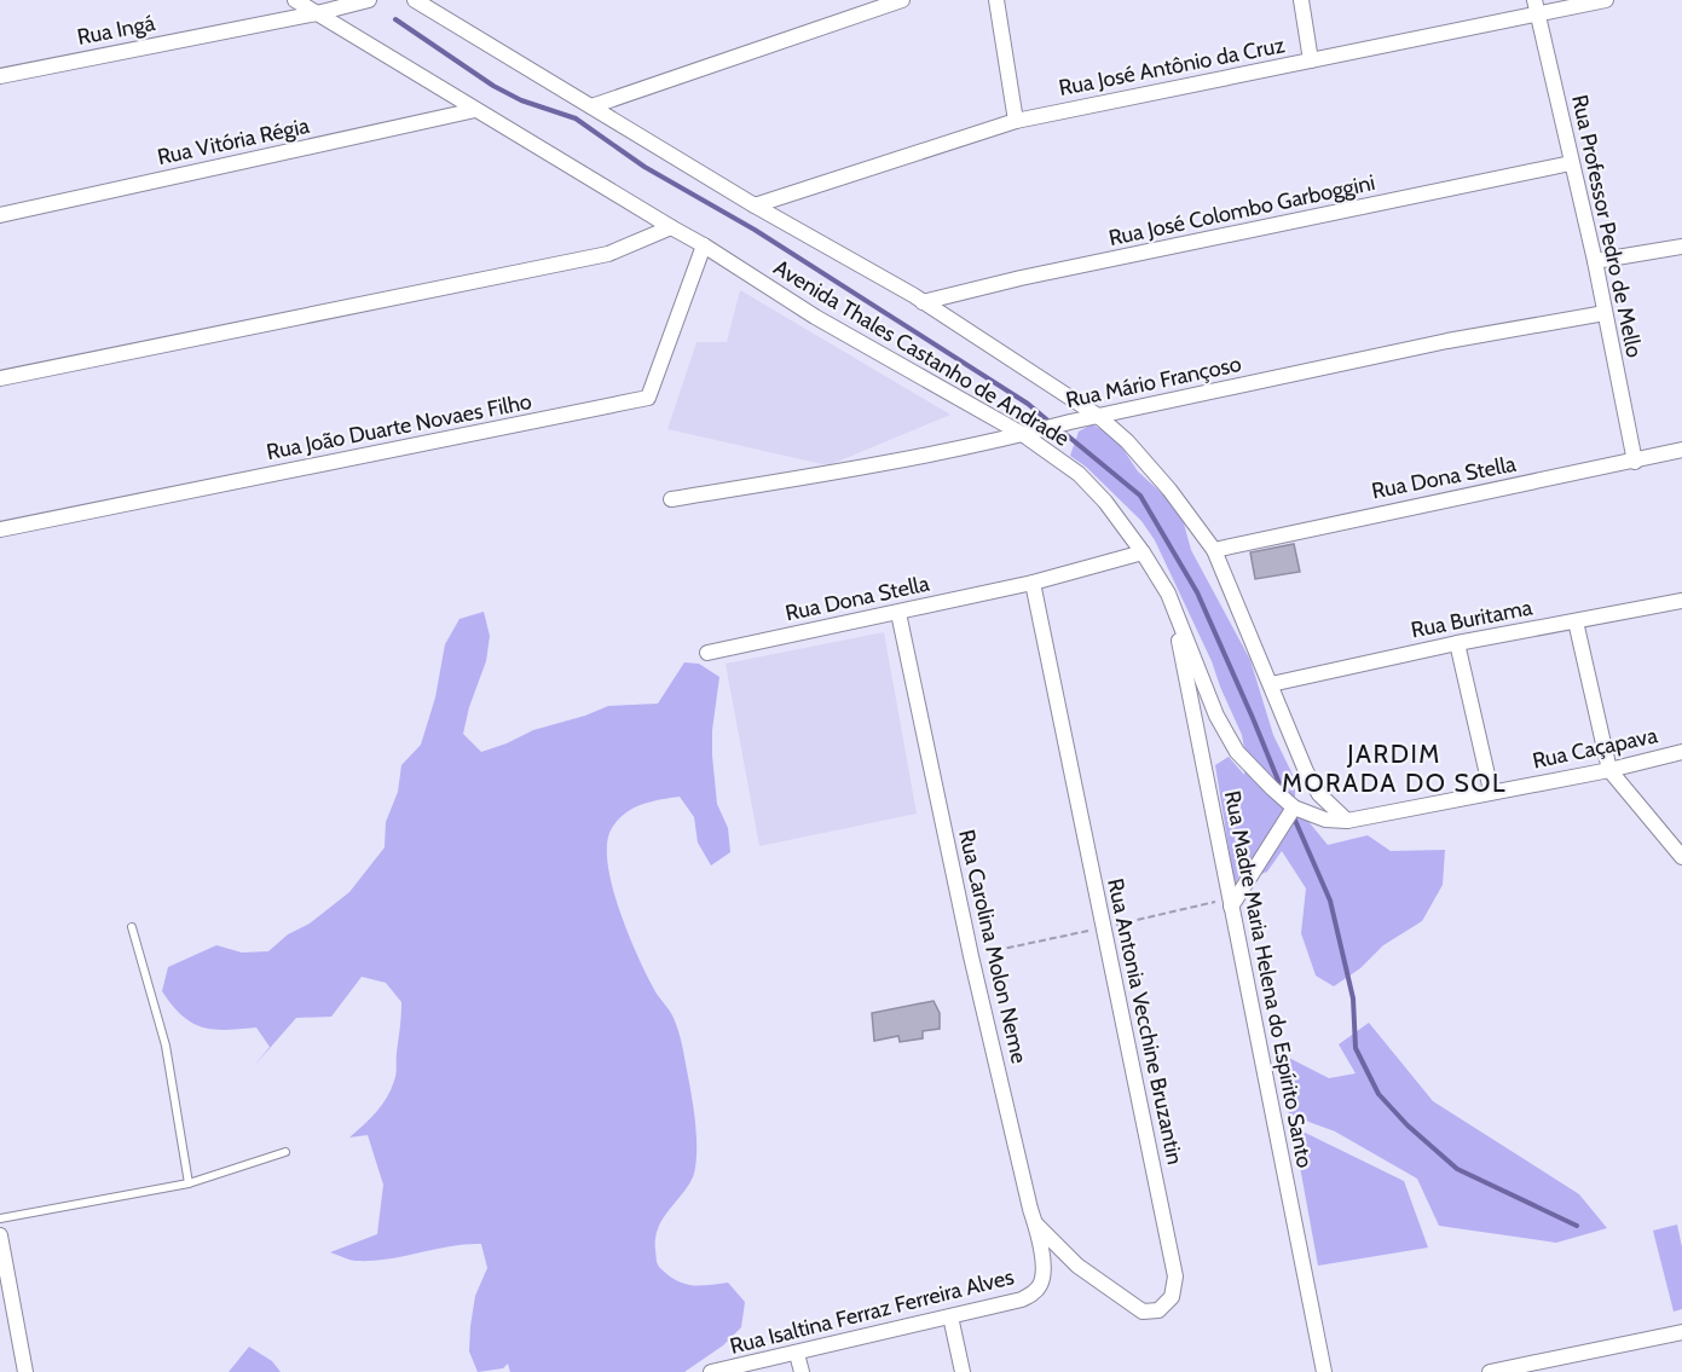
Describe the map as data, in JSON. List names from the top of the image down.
{
  "streets": {
    "street": [
      "Rua Ingá",
      "Rua José Antônio da Cruz",
      "Rua Vitória Régia",
      "Rua José Colombo Garboggini",
      "Rua Professor Pedro de Mello",
      "Avenida Thales Castanho de Andrade",
      "Rua Mário Françoso",
      "Rua João Duarte Novaes Filho",
      "Rua Dona Stella",
      "Rua Buritama",
      "Rua Caçapava",
      "Rua Carolina Molon Neme",
      "Rua Madre Maria Helena do Espírito Santo",
      "Rua Antonia Vecchine Bruzantin",
      "Rua Isaltina Ferraz Ferreira Alves"
    ]
  },
  "crossings": [
    ["Rua Ingá", "Avenida Thales Castanho de Andrade"],
    ["Rua José Antônio da Cruz", "Rua Professor Pedro de Mello"],
    ["Rua José Antônio da Cruz", "Avenida Thales Castanho de Andrade"],
    ["Rua Vitória Régia", "Avenida Thales Castanho de Andrade"],
    ["Rua José Colombo Garboggini", "Rua Professor Pedro de Mello"],
    ["Rua José Colombo Garboggini", "Avenida Thales Castanho de Andrade"],
    ["Rua Professor Pedro de Mello", "Rua Mário Françoso"],
    ["Rua Professor Pedro de Mello", "Rua Dona Stella"],
    ["Avenida Thales Castanho de Andrade", "Rua Mário Françoso"],
    ["Avenida Thales Castanho de Andrade", "Rua João Duarte Novaes Filho"],
    ["Avenida Thales Castanho de Andrade", "Rua Dona Stella"],
    ["Avenida Thales Castanho de Andrade", "Rua Buritama"],
    ["Avenida Thales Castanho de Andrade", "Rua Caçapava"],
    ["Avenida Thales Castanho de Andrade", "Rua Madre Maria Helena do Espírito Santo"],
    ["Rua Dona Stella", "Rua Carolina Molon Neme"],
    ["Rua Dona Stella", "Rua Antonia Vecchine Bruzantin"],
    ["Rua Carolina Molon Neme", "Rua Antonia Vecchine Bruzantin"],
    ["Rua Carolina Molon Neme", "Rua Isaltina Ferraz Ferreira Alves"]
  ],
  "districts": ["JARDIM MORADA DO SOL"]
}
